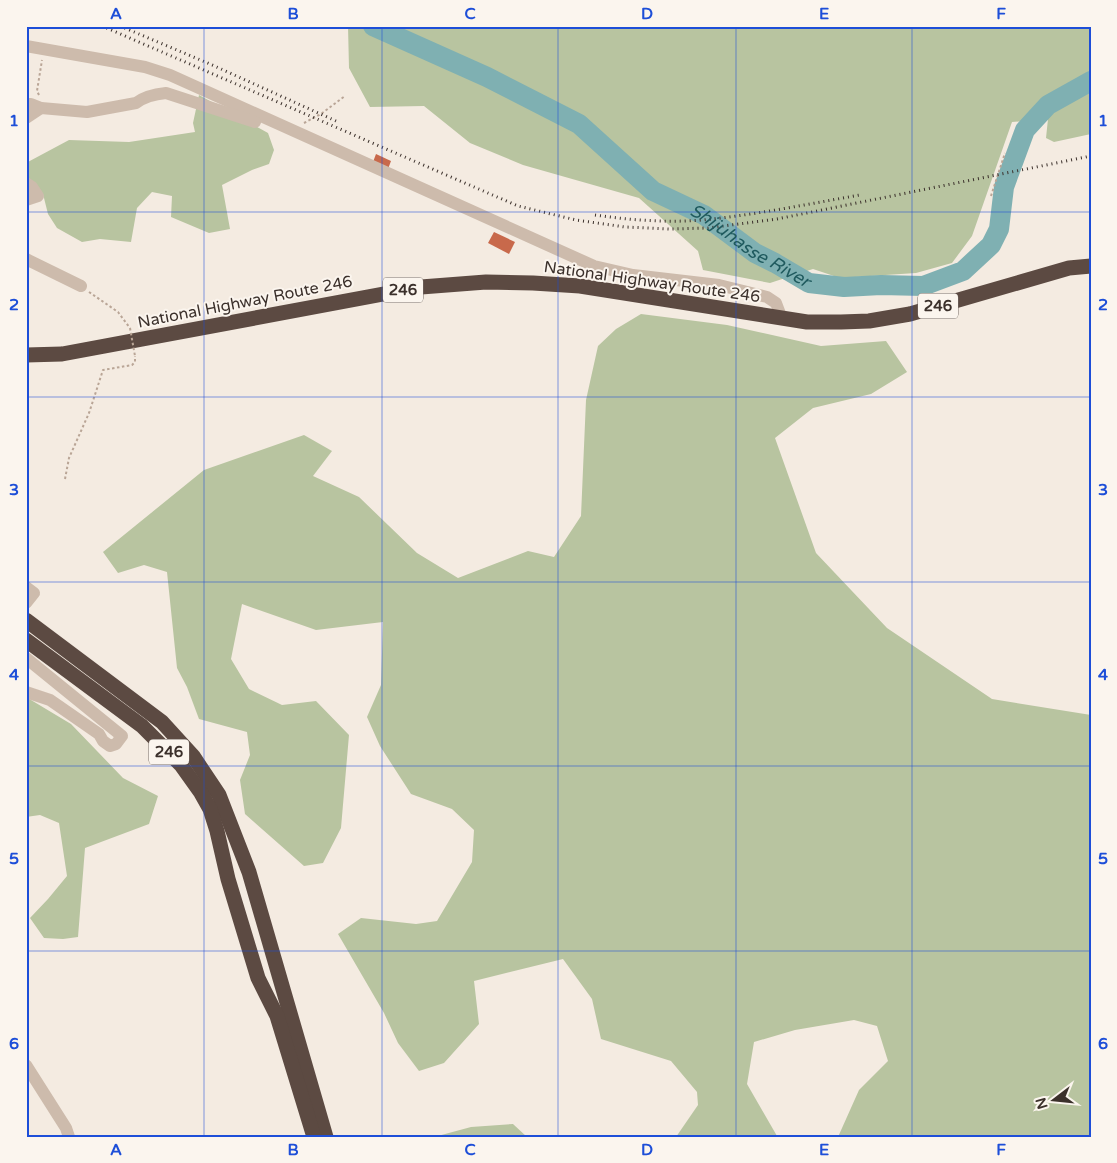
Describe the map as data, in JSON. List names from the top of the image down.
{
  "streets": {
    "highway": ["National Highway Route 246", "246"]
  },
  "water": ["Shijuhasse River"],
  "north": "left",
  "grid": {
    "columns": [
      "A",
      "B",
      "C",
      "D",
      "E",
      "F"
    ],
    "rows": [
      "1",
      "2",
      "3",
      "4",
      "5",
      "6"
    ]
  }
}
